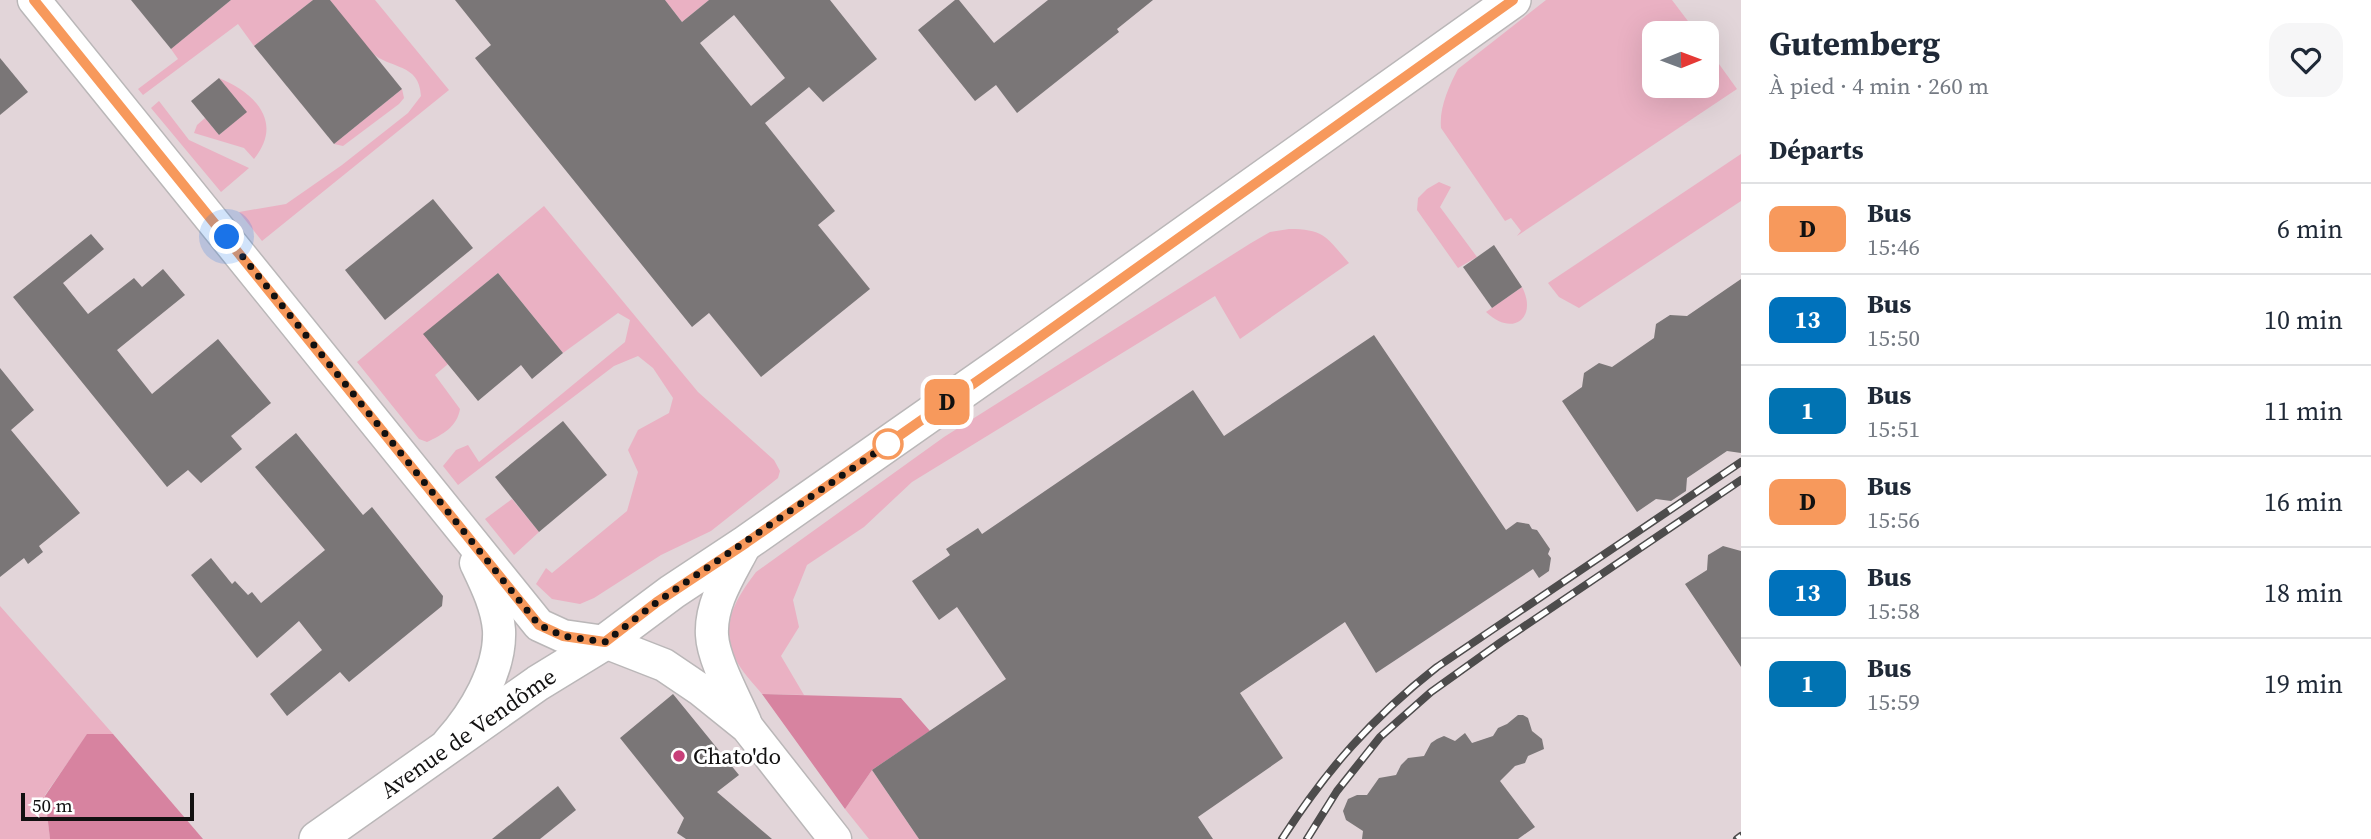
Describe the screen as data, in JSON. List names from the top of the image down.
{
  "streets": {
    "main road": ["Avenue de Vendôme"]
  },
  "places": ["Chato'do"],
  "lines": ["bus line D"],
  "scale_bar": "50 m",
  "north": "right",
  "page": {
    "on_map": "D",
    "heading": [
      ["Gutemberg", "À pied · 4 min · 260 m"],
      "Départs"
    ],
    "list": [
      {
        "mark": "D",
        "name": "Bus",
        "note": "15:46",
        "value": "6 min"
      },
      {
        "mark": "13",
        "name": "Bus",
        "note": "15:50",
        "value": "10 min"
      },
      {
        "mark": "1",
        "name": "Bus",
        "note": "15:51",
        "value": "11 min"
      },
      {
        "mark": "D",
        "name": "Bus",
        "note": "15:56",
        "value": "16 min"
      },
      {
        "mark": "13",
        "name": "Bus",
        "note": "15:58",
        "value": "18 min"
      },
      {
        "mark": "1",
        "name": "Bus",
        "note": "15:59",
        "value": "19 min"
      }
    ],
    "scale": "50 m"
  }
}
